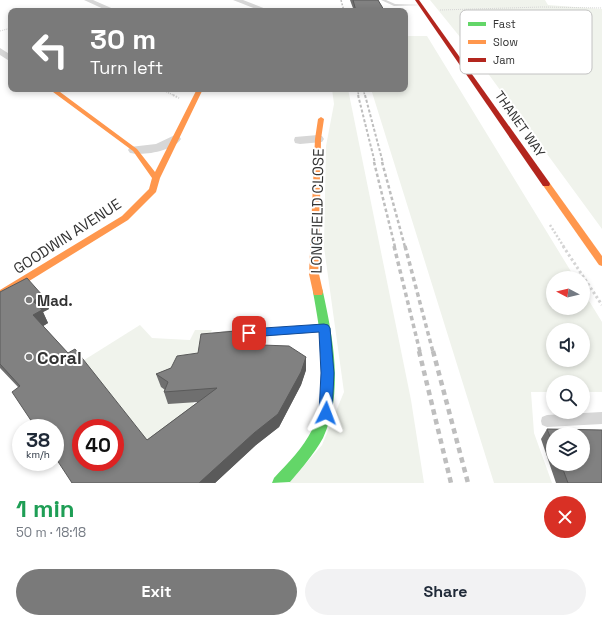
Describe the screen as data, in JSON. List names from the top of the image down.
{
  "streets": {
    "street": ["THANET WAY", "LONGFIELD CLOSE", "GOODWIN AVENUE"]
  },
  "places": ["Mad.", "Coral"],
  "legend": ["Fast", "Slow", "Jam"],
  "north": "left",
  "page": {
    "turn": ["30 m", "Turn left"],
    "speed": "38 km/h",
    "limit": "40",
    "heading": ["1 min", "50 m · 18:18"],
    "buttons": ["Exit", "Share"]
  }
}
